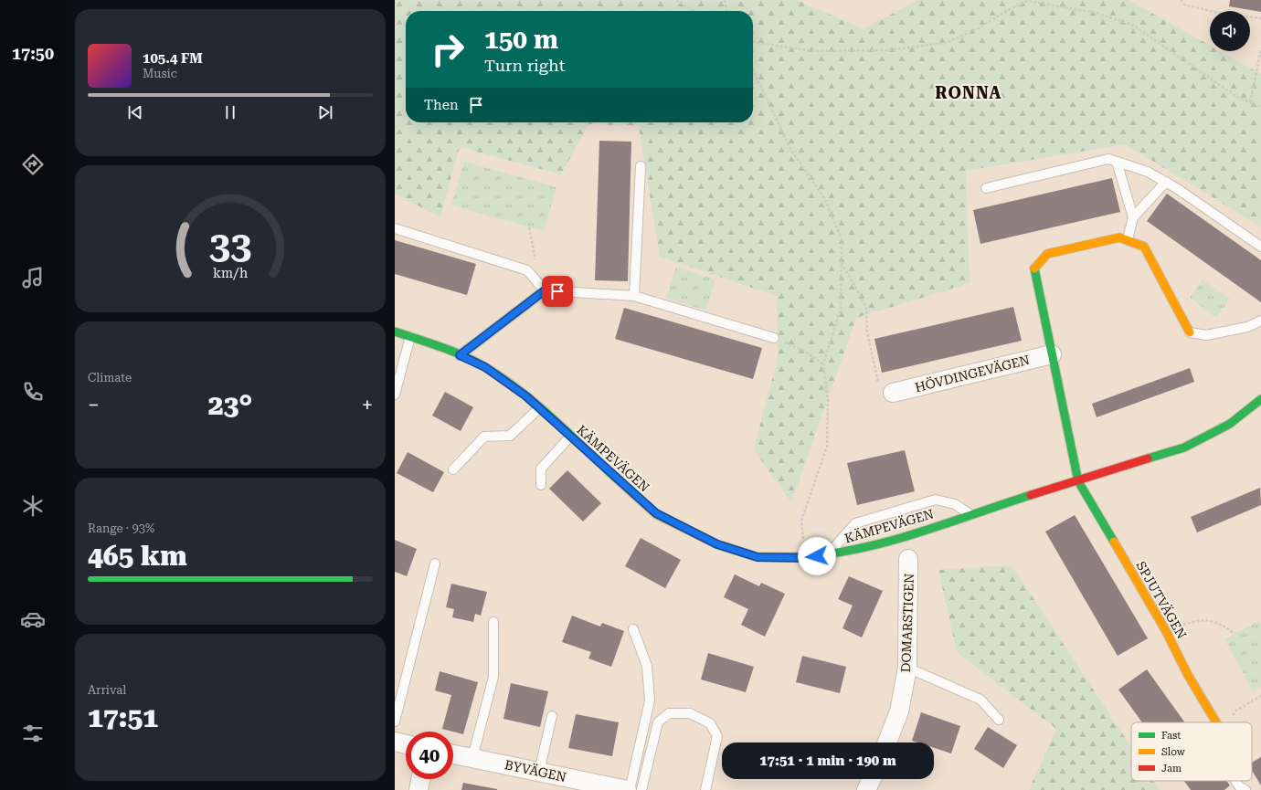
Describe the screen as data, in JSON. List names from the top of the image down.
{
  "streets": {
    "street": [
      "HÖVDINGEVÄGEN",
      "KÄMPEVÄGEN",
      "SPJUTVÄGEN",
      "DOMARSTIGEN",
      "BYVÄGEN"
    ]
  },
  "crossings": [
    ["KÄMPEVÄGEN", "SPJUTVÄGEN"]
  ],
  "districts": ["RONNA"],
  "legend": ["Fast", "Slow", "Jam"],
  "page": {
    "tabs": "17:50",
    "turn": ["150 m", "Turn right"],
    "song": ["105.4 FM", "Music"],
    "then": "Then",
    "tile": [
      "Climate",
      ["Range · 93%", "465 km"],
      ["Arrival", "17:51"]
    ],
    "heat": ["−", "23°", "+"],
    "limit": "40",
    "trip": "17:51 · 1 min · 190 m",
    "gauge": ["33", "km/h"]
  }
}
